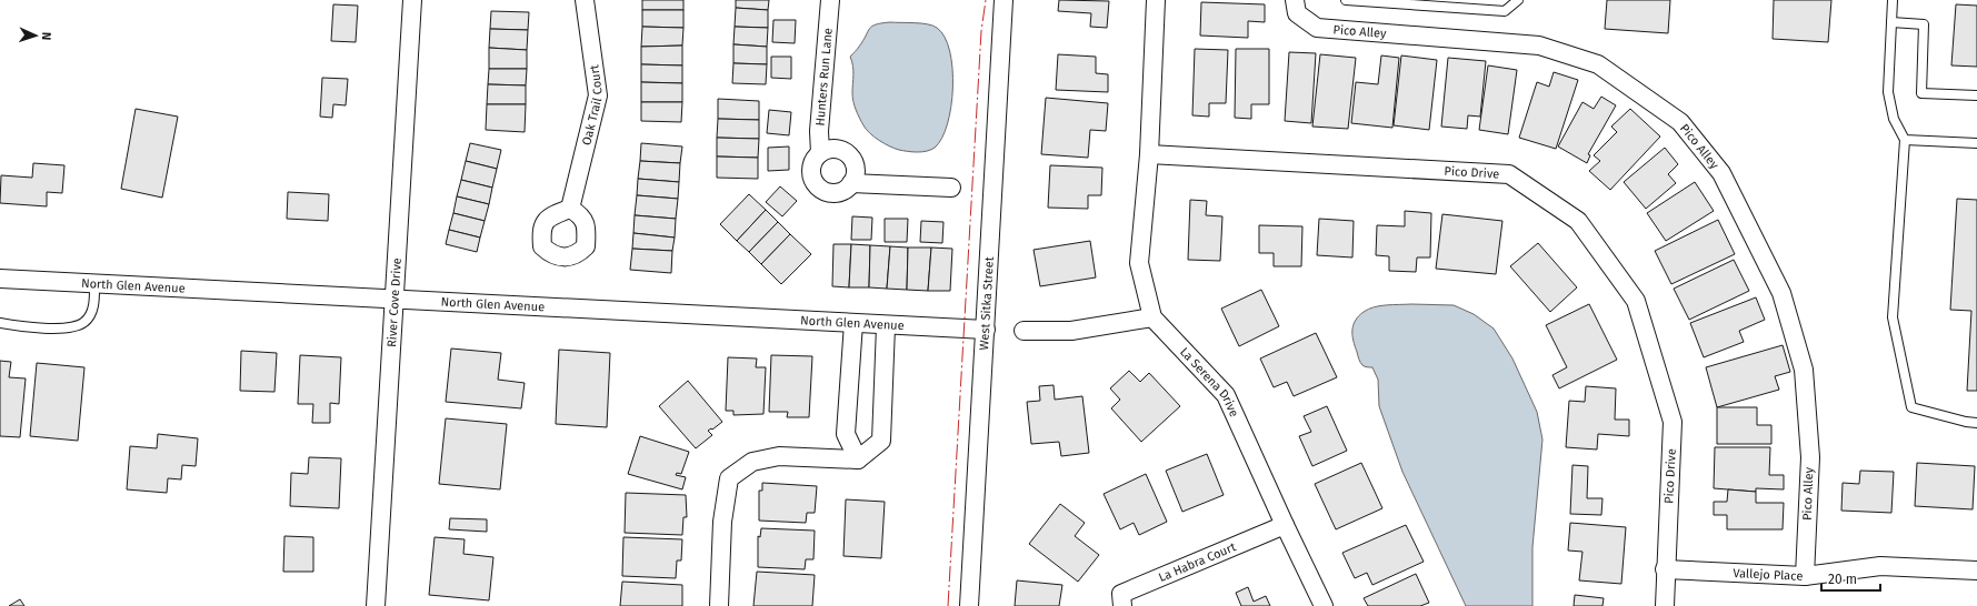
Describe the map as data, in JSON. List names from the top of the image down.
{
  "streets": {
    "street": [
      "Pico Alley",
      "Hunters Run Lane",
      "Oak Trail Court",
      "Pico Drive",
      "North Glen Avenue",
      "River Cove Drive",
      "West Sitka Street",
      "La Serena Drive",
      "La Habra Court",
      "Vallejo Place"
    ]
  },
  "crossings": [
    ["Pico Alley", "Vallejo Place"],
    ["Pico Drive", "La Serena Drive"],
    ["Pico Drive", "Vallejo Place"],
    ["North Glen Avenue", "River Cove Drive"],
    ["North Glen Avenue", "West Sitka Street"],
    ["La Serena Drive", "La Habra Court"]
  ],
  "scale_bar": "20 m",
  "north": "right"
}
